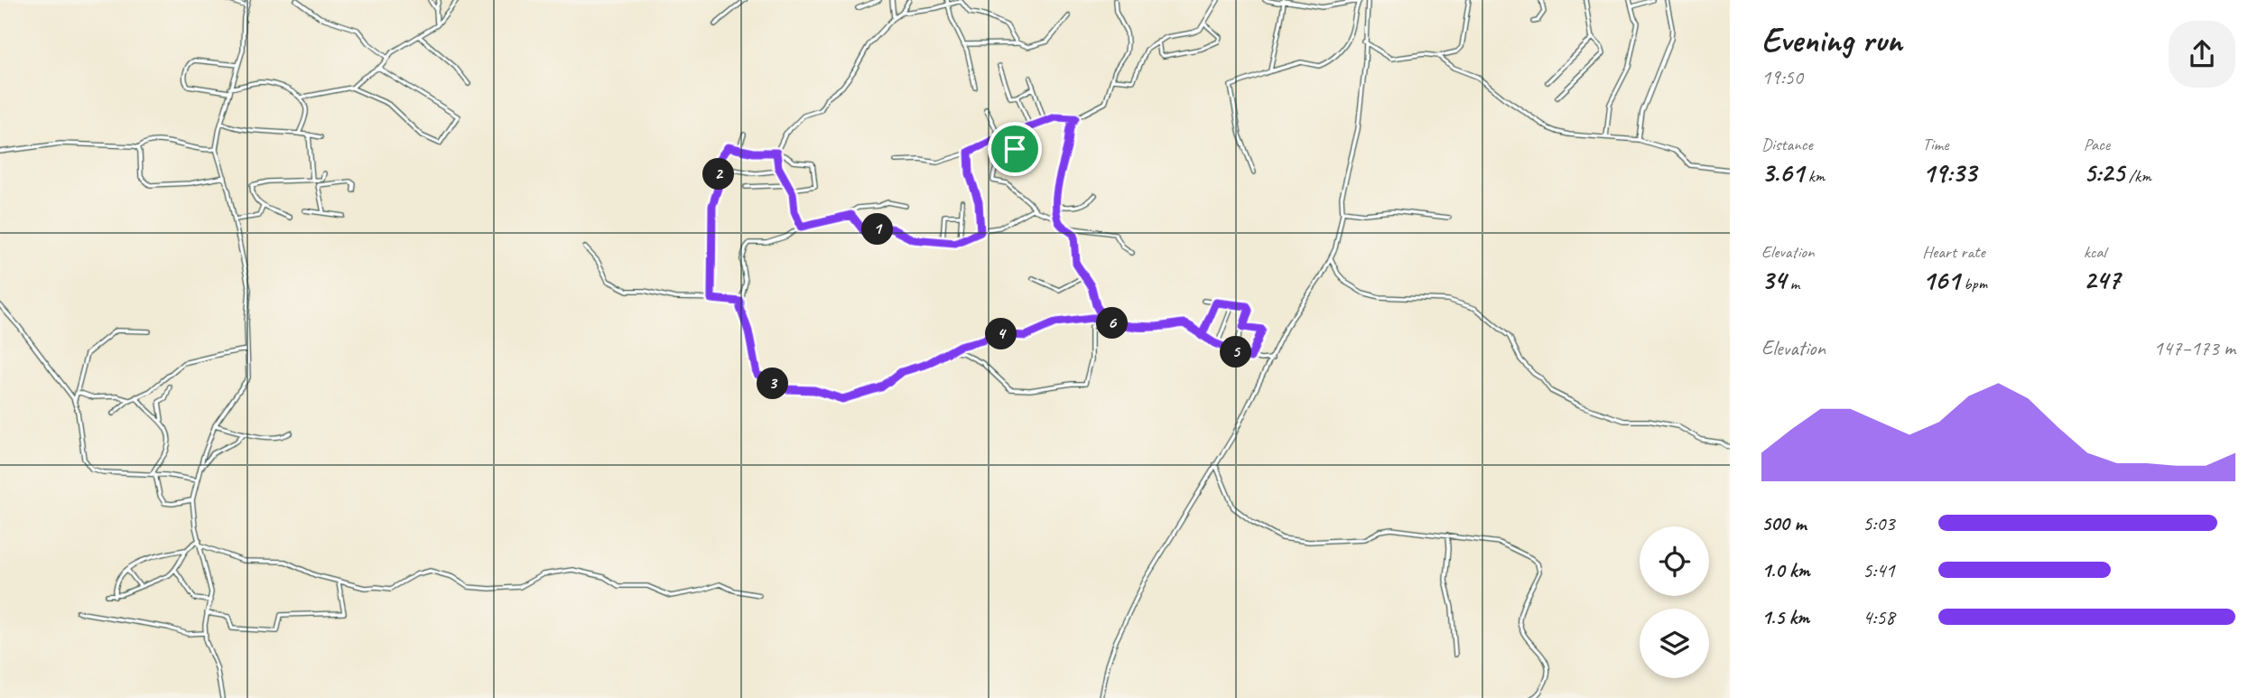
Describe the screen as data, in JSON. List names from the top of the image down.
{
  "page": {
    "heading": ["Evening run", "19:50"],
    "stats": [
      ["Distance", "3.61 km"],
      ["Time", "19:33"],
      ["Pace", "5:25 /km"],
      ["Elevation", "34 m"],
      ["Heart rate", "161 bpm"],
      ["kcal", "247"]
    ],
    "pins": [
      "2",
      "1",
      "6",
      "4",
      "5",
      "3"
    ],
    "chart": ["Elevation", "147–173 m"],
    "list": [
      {
        "name": "500 m",
        "note": "5:03"
      },
      {
        "name": "1.0 km",
        "note": "5:41"
      },
      {
        "name": "1.5 km",
        "note": "4:58"
      }
    ]
  }
}
